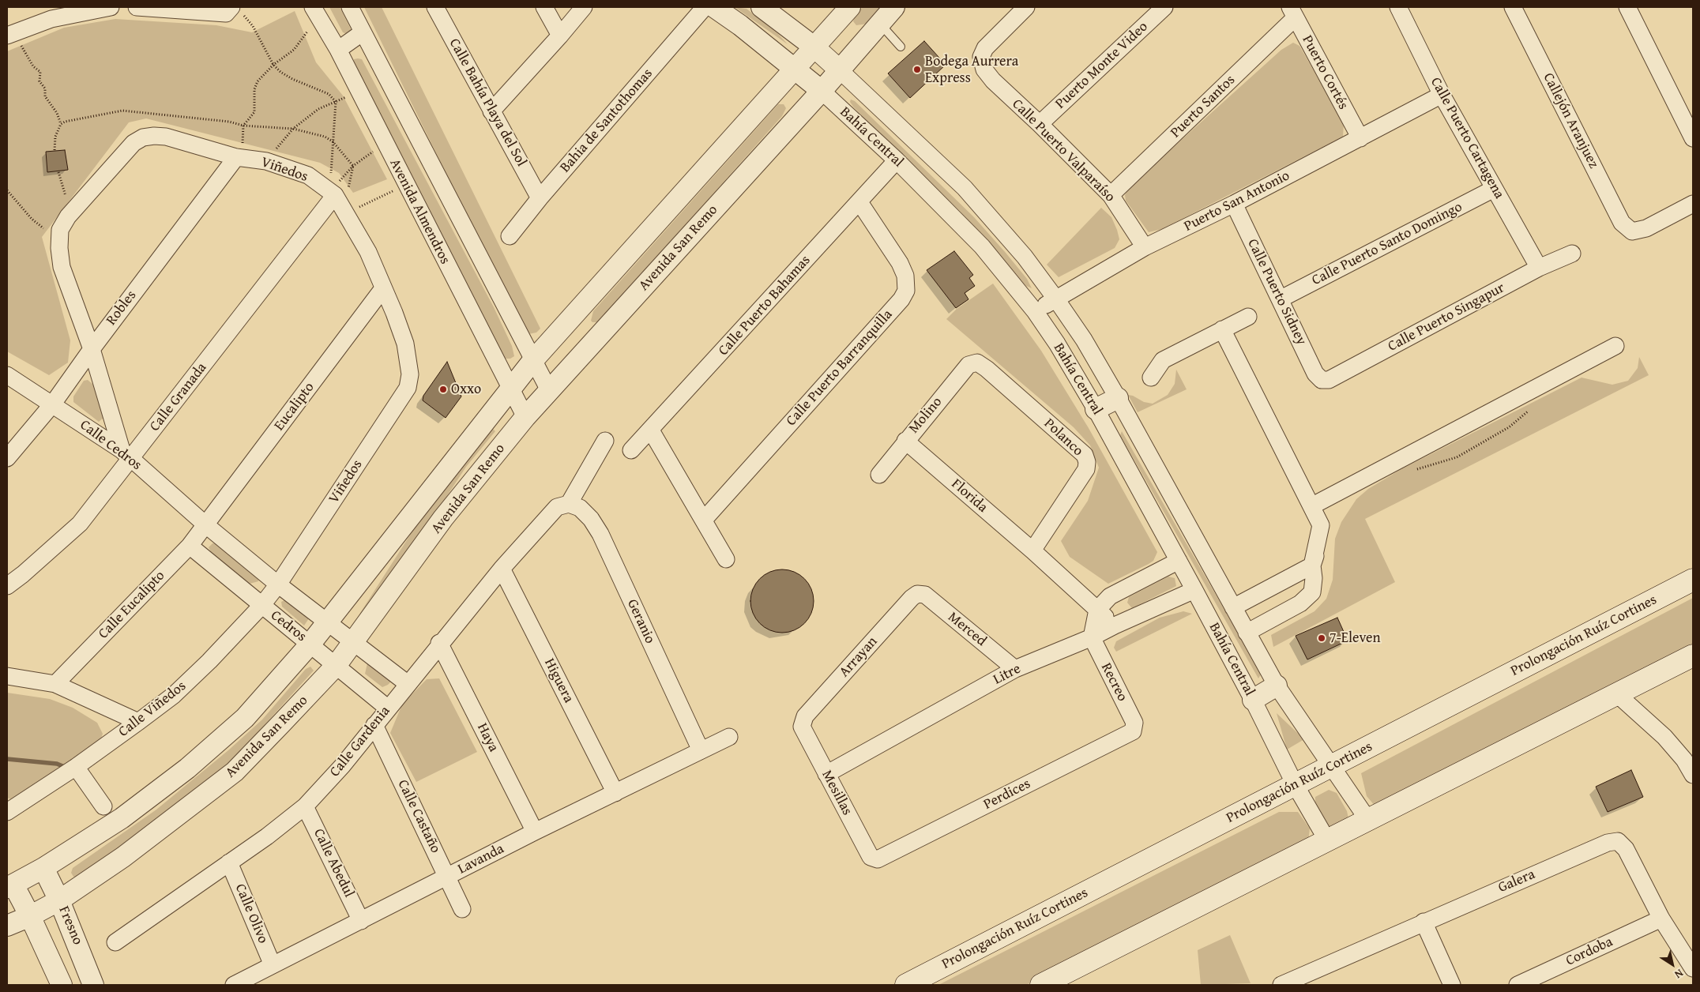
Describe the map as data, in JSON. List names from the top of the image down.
{
  "streets": {
    "main road": ["Prolongación Ruíz Cortines"],
    "street": [
      "Puerto Monte Video",
      "Puerto Cortés",
      "Calle Bahía Playa del Sol",
      "Puerto Santos",
      "Bahia de Santothomas",
      "Callejón Aranjuez",
      "Bahía Central",
      "Calle Puerto Cartagena",
      "Calle Puerto Valparaíso",
      "Viñedos",
      "Puerto San Antonio",
      "Avenida Almendros",
      "Calle Puerto Santo Domingo",
      "Avenida San Remo",
      "Calle Puerto Sidney",
      "Calle Puerto Bahamas",
      "Robles",
      "Calle Puerto Singapur",
      "Calle Puerto Barranquilla",
      "Calle Granada",
      "Eucalipto",
      "Molino",
      "Polanco",
      "Calle Cedros",
      "Florida",
      "Calle Eucalipto",
      "Geranio",
      "Cedros",
      "Merced",
      "Arrayan",
      "Litre",
      "Higuera",
      "Recreo",
      "Calle Viñedos",
      "Haya",
      "Calle Gardenia",
      "Mesillas",
      "Perdices",
      "Calle Castaño",
      "Lavanda",
      "Calle Abedul",
      "Galera",
      "Calle Olivo",
      "Fresno",
      "Cordoba"
    ]
  },
  "crossings": [
    ["Puerto Monte Video", "Calle Puerto Valparaíso"],
    ["Puerto Cortés", "Puerto Santos"],
    ["Puerto Cortés", "Puerto San Antonio"],
    ["Calle Bahía Playa del Sol", "Bahia de Santothomas"],
    ["Puerto Santos", "Calle Puerto Valparaíso"],
    ["Bahía Central", "Puerto San Antonio"],
    ["Bahía Central", "Avenida San Remo"],
    ["Bahía Central", "Calle Puerto Bahamas"],
    ["Bahía Central", "Prolongación Ruíz Cortines"],
    ["Bahía Central", "Litre"],
    ["Calle Puerto Cartagena", "Puerto San Antonio"],
    ["Calle Puerto Cartagena", "Calle Puerto Santo Domingo"],
    ["Calle Puerto Cartagena", "Calle Puerto Singapur"],
    ["Calle Puerto Valparaíso", "Puerto San Antonio"],
    ["Viñedos", "Robles"],
    ["Viñedos", "Calle Granada"],
    ["Viñedos", "Eucalipto"],
    ["Viñedos", "Calle Cedros"],
    ["Viñedos", "Cedros"],
    ["Viñedos", "Calle Viñedos"],
    ["Puerto San Antonio", "Calle Puerto Sidney"],
    ["Avenida Almendros", "Avenida San Remo"],
    ["Calle Puerto Santo Domingo", "Calle Puerto Sidney"],
    ["Avenida San Remo", "Cedros"],
    ["Avenida San Remo", "Fresno"],
    ["Calle Puerto Sidney", "Calle Puerto Singapur"],
    ["Calle Puerto Bahamas", "Calle Puerto Barranquilla"],
    ["Robles", "Calle Cedros"],
    ["Calle Granada", "Calle Cedros"],
    ["Eucalipto", "Calle Cedros"],
    ["Eucalipto", "Calle Eucalipto"],
    ["Eucalipto", "Cedros"],
    ["Molino", "Polanco"],
    ["Molino", "Florida"],
    ["Polanco", "Florida"],
    ["Calle Cedros", "Calle Eucalipto"],
    ["Calle Cedros", "Cedros"],
    ["Florida", "Litre"],
    ["Calle Eucalipto", "Cedros"],
    ["Geranio", "Calle Gardenia"],
    ["Geranio", "Lavanda"],
    ["Cedros", "Calle Viñedos"],
    ["Cedros", "Calle Gardenia"],
    ["Merced", "Arrayan"],
    ["Merced", "Litre"],
    ["Arrayan", "Mesillas"],
    ["Litre", "Recreo"],
    ["Litre", "Mesillas"],
    ["Higuera", "Calle Gardenia"],
    ["Higuera", "Lavanda"],
    ["Recreo", "Perdices"],
    ["Haya", "Calle Gardenia"],
    ["Haya", "Lavanda"],
    ["Calle Gardenia", "Calle Castaño"],
    ["Calle Gardenia", "Calle Abedul"],
    ["Calle Gardenia", "Calle Olivo"],
    ["Mesillas", "Perdices"],
    ["Calle Castaño", "Lavanda"],
    ["Lavanda", "Calle Abedul"],
    ["Lavanda", "Calle Olivo"],
    ["Galera", "Cordoba"]
  ],
  "places": ["Bodega Aurrera Express", "Oxxo", "7-Eleven"],
  "north": "bottom right"
}
